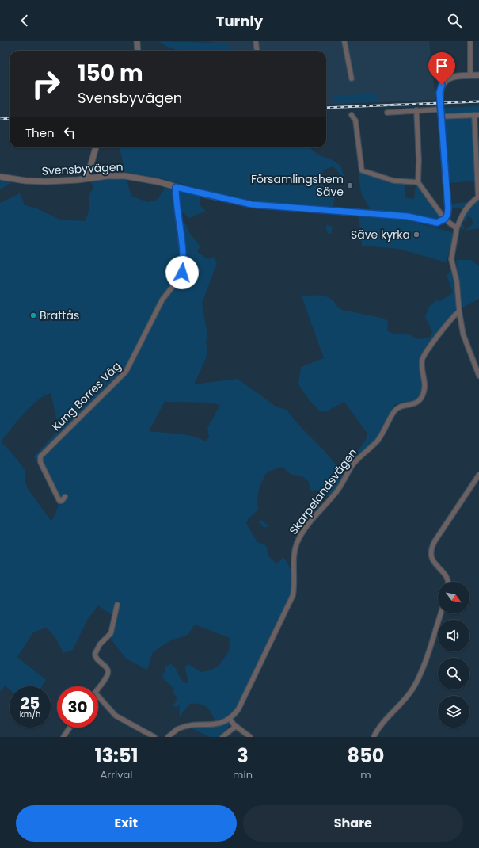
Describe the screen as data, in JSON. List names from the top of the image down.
{
  "streets": {
    "street": ["Svensbyvägen", "Kung Borres Väg", "Skarpelandsvägen"]
  },
  "crossings": [
    ["Svensbyvägen", "Kung Borres Väg"]
  ],
  "places": ["Församlingshem Säve", "Säve kyrka", "Brattås"],
  "north": "bottom right",
  "page": {
    "header": "Turnly",
    "turn": ["150 m", "Svensbyvägen"],
    "then": "Then",
    "speed": "25 km/h",
    "limit": "30",
    "eta": [
      "13:51",
      "Arrival",
      "3",
      "min",
      "850",
      "m"
    ],
    "buttons": ["Exit", "Share"]
  }
}
